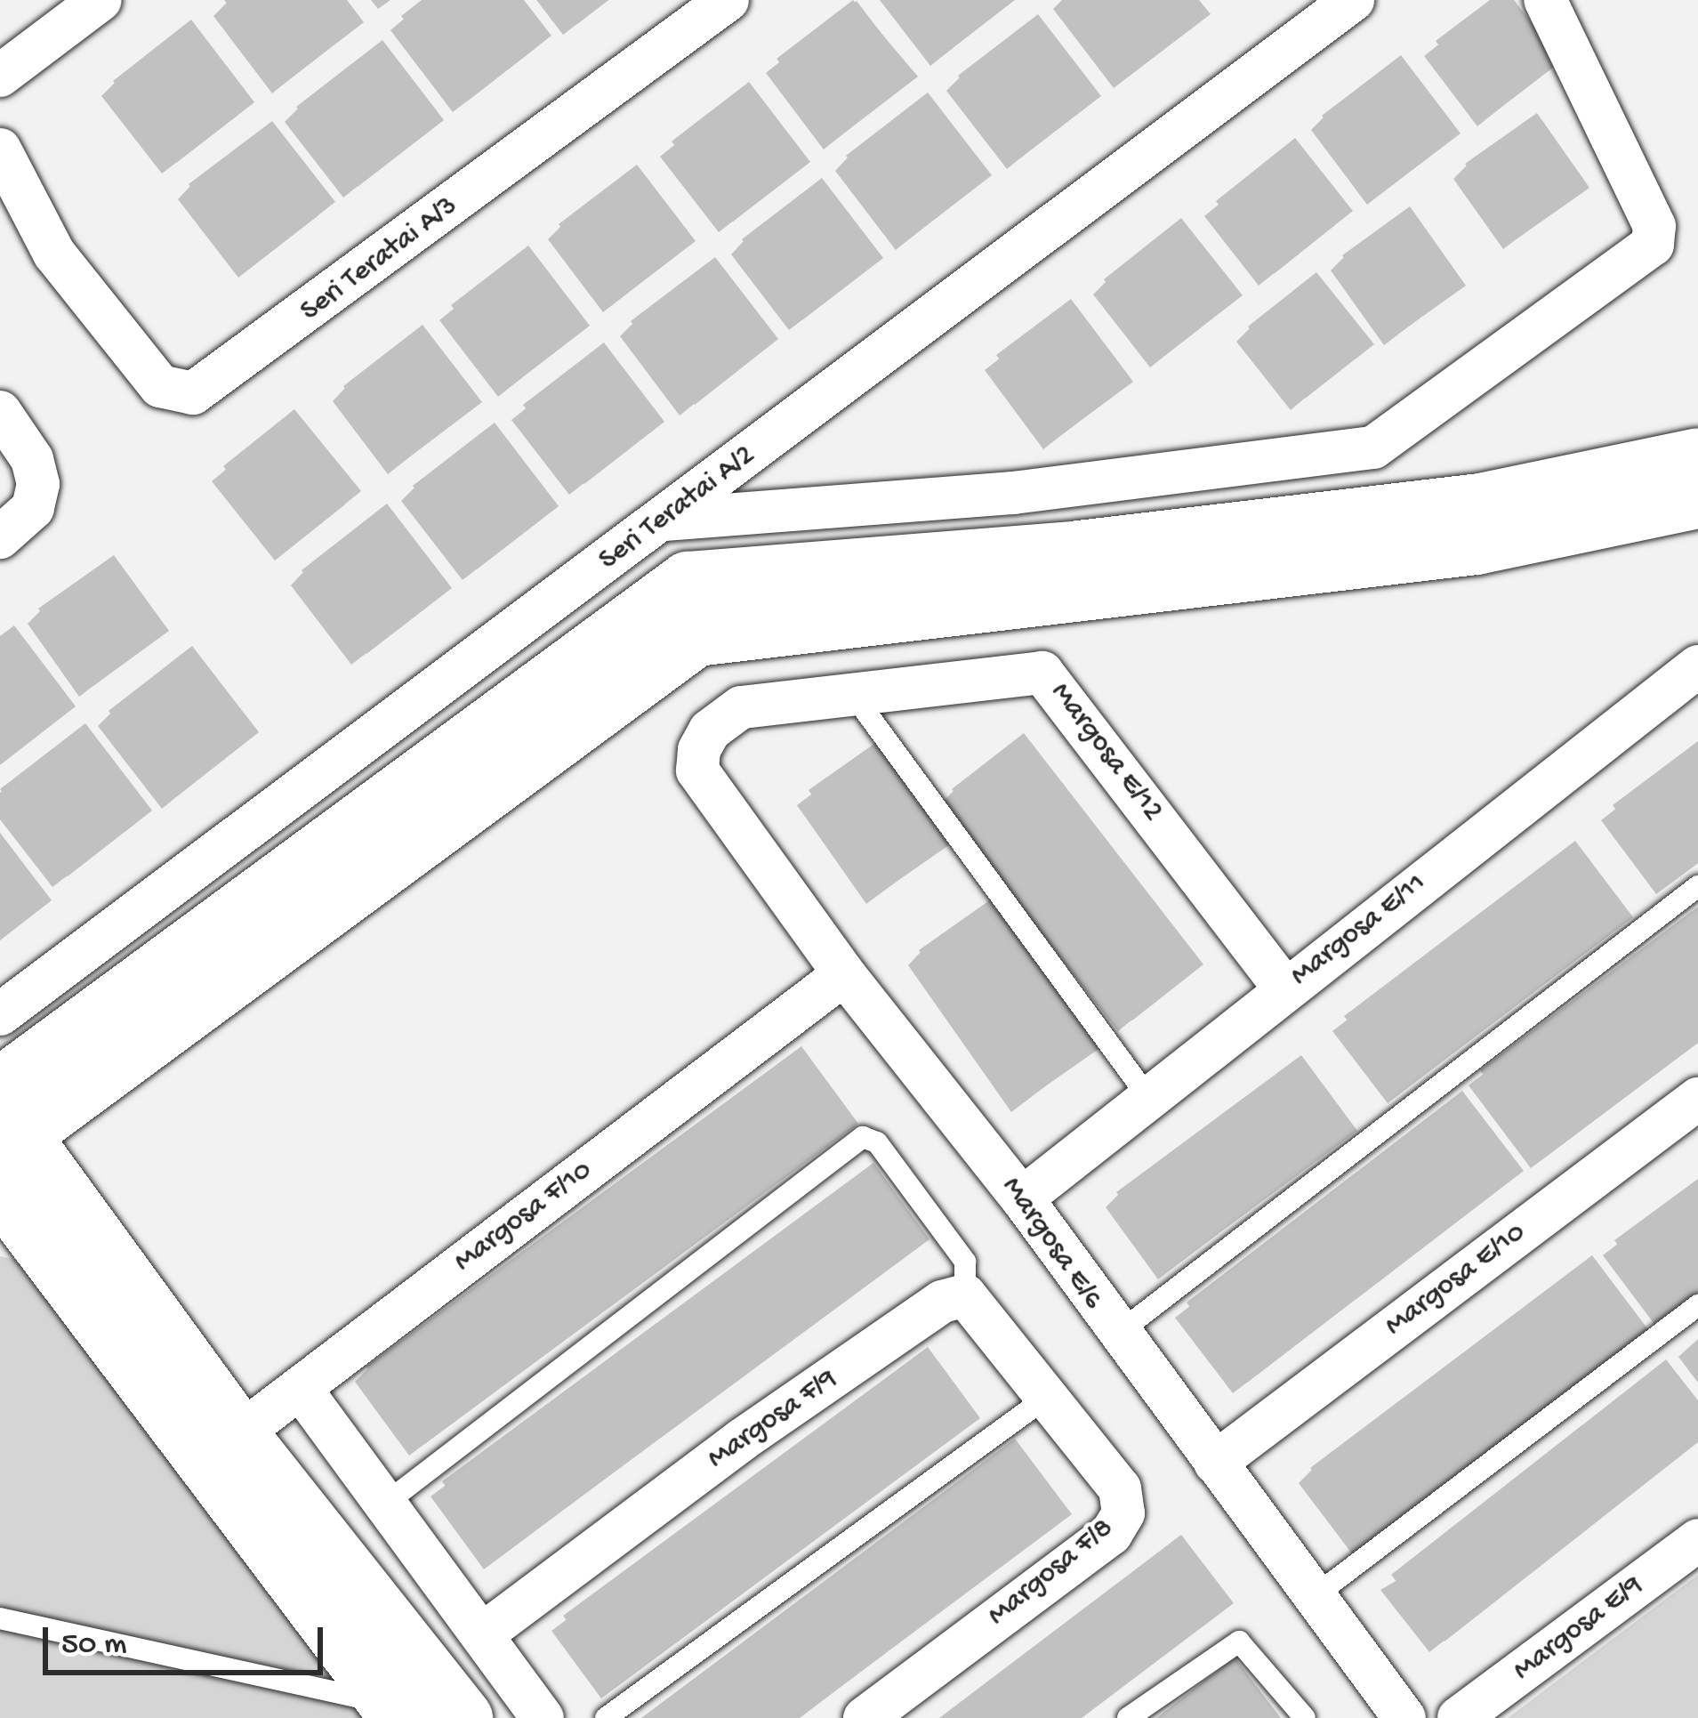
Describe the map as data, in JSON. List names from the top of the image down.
{
  "streets": {
    "street": [
      "Seri Teratai A/3",
      "Seri Teratai A/2",
      "Margosa E/12",
      "Margosa E/11",
      "Margosa F/10",
      "Margosa E/6",
      "Margosa E/10",
      "Margosa F/9",
      "Margosa F/8",
      "Margosa E/9"
    ]
  },
  "crossings": [
    ["Margosa E/12", "Margosa E/11"],
    ["Margosa E/12", "Margosa E/6"],
    ["Margosa E/11", "Margosa E/6"],
    ["Margosa F/10", "Margosa E/6"],
    ["Margosa E/6", "Margosa E/10"]
  ],
  "scale_bar": "50 m"
}
